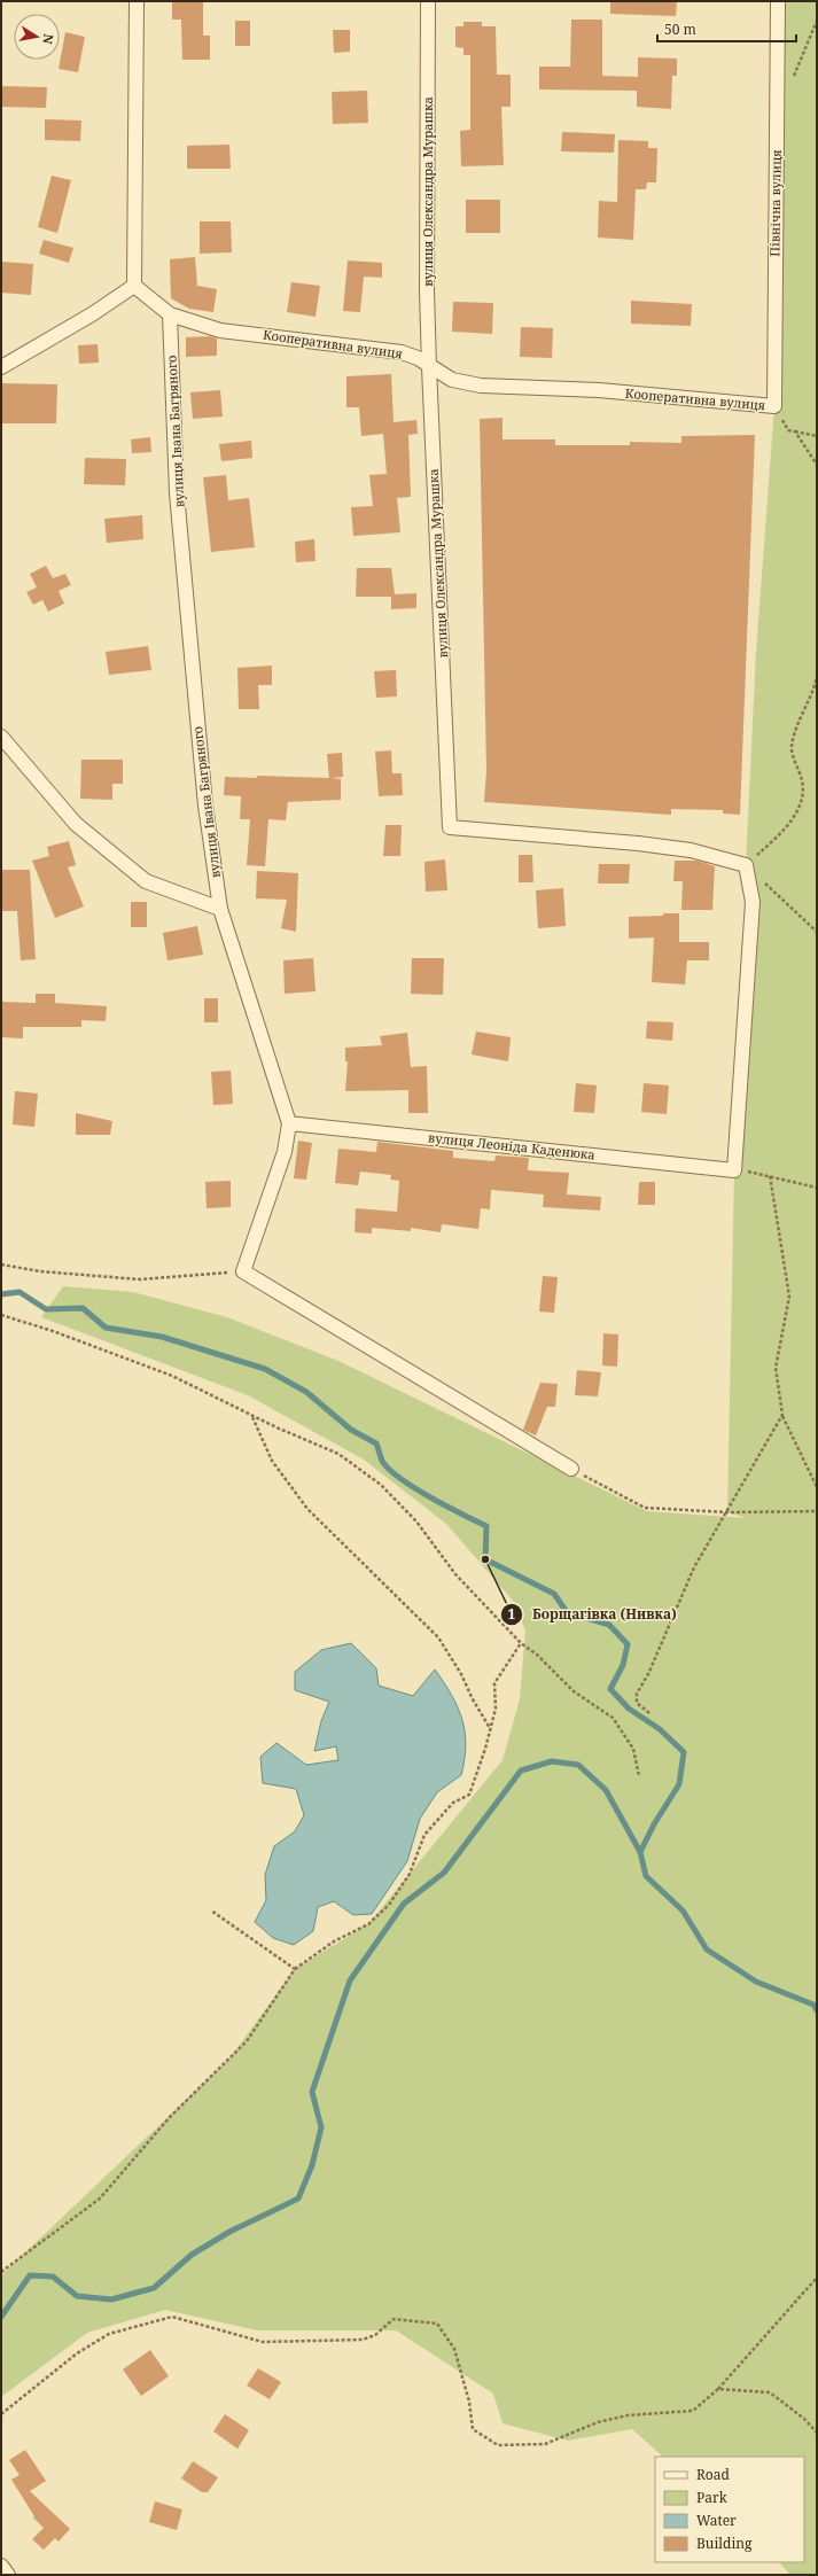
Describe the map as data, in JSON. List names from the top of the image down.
{
  "streets": {
    "street": [
      "вулиця Олександра Мурашка",
      "Північна вулиця",
      "Кооперативна вулиця",
      "вулиця Івана Багряного",
      "вулиця Леоніда Каденюка"
    ]
  },
  "crossings": [
    ["вулиця Олександра Мурашка", "Кооперативна вулиця"],
    ["Північна вулиця", "Кооперативна вулиця"],
    ["Кооперативна вулиця", "вулиця Івана Багряного"],
    ["вулиця Івана Багряного", "вулиця Леоніда Каденюка"]
  ],
  "places": ["Борщагівка (Нивка)"],
  "legend": [
    "Road",
    "Park",
    "Water",
    "Building"
  ],
  "scale_bar": "50 m",
  "north": "right"
}
